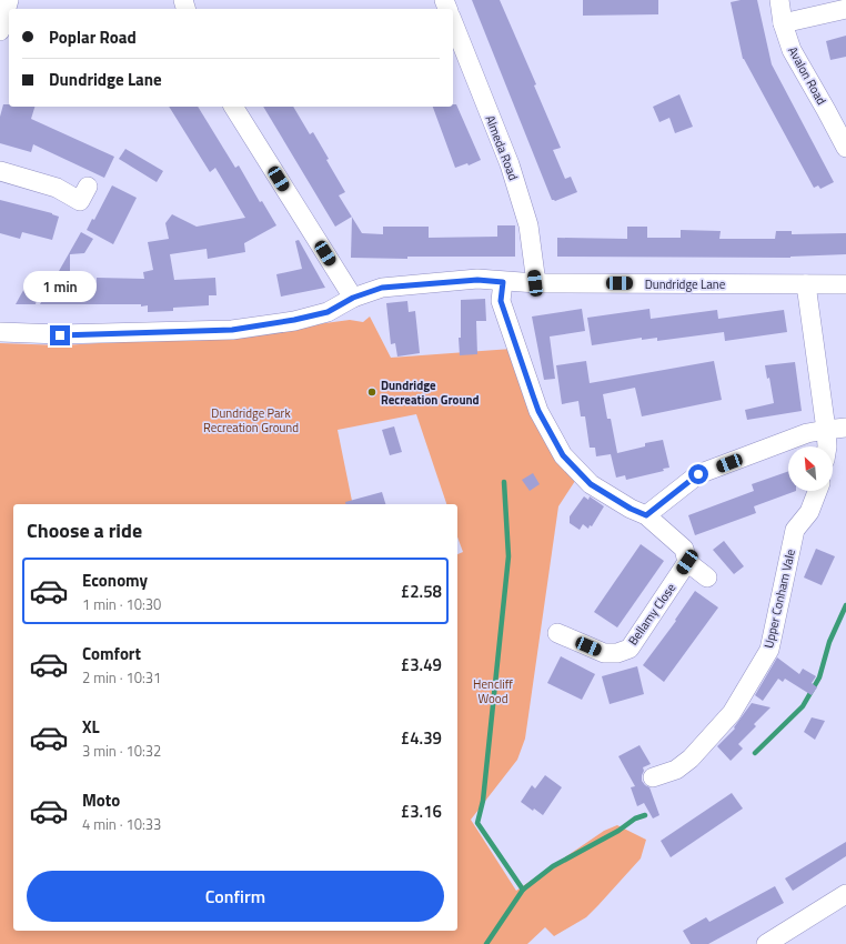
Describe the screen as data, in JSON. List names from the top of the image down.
{
  "streets": {
    "street": [
      "Avalon Road",
      "Almeda Road",
      "Dundridge Lane",
      "Upper Conham Vale",
      "Bellamy Close"
    ]
  },
  "crossings": [
    ["Almeda Road", "Dundridge Lane"]
  ],
  "parks": ["Dundridge Park Recreation Ground", "Hencliff Wood"],
  "places": ["Dundridge Recreation Ground"],
  "north": "top left",
  "page": {
    "banner": ["Poplar Road", "Dundridge Lane"],
    "bubble": "1 min",
    "heading": "Choose a ride",
    "list": [
      {
        "name": "Economy",
        "note": "1 min · 10:30",
        "value": "£2.58"
      },
      {
        "name": "Comfort",
        "note": "2 min · 10:31",
        "value": "£3.49"
      },
      {
        "name": "XL",
        "note": "3 min · 10:32",
        "value": "£4.39"
      },
      {
        "name": "Moto",
        "note": "4 min · 10:33",
        "value": "£3.16"
      }
    ],
    "buttons": "Confirm"
  }
}
